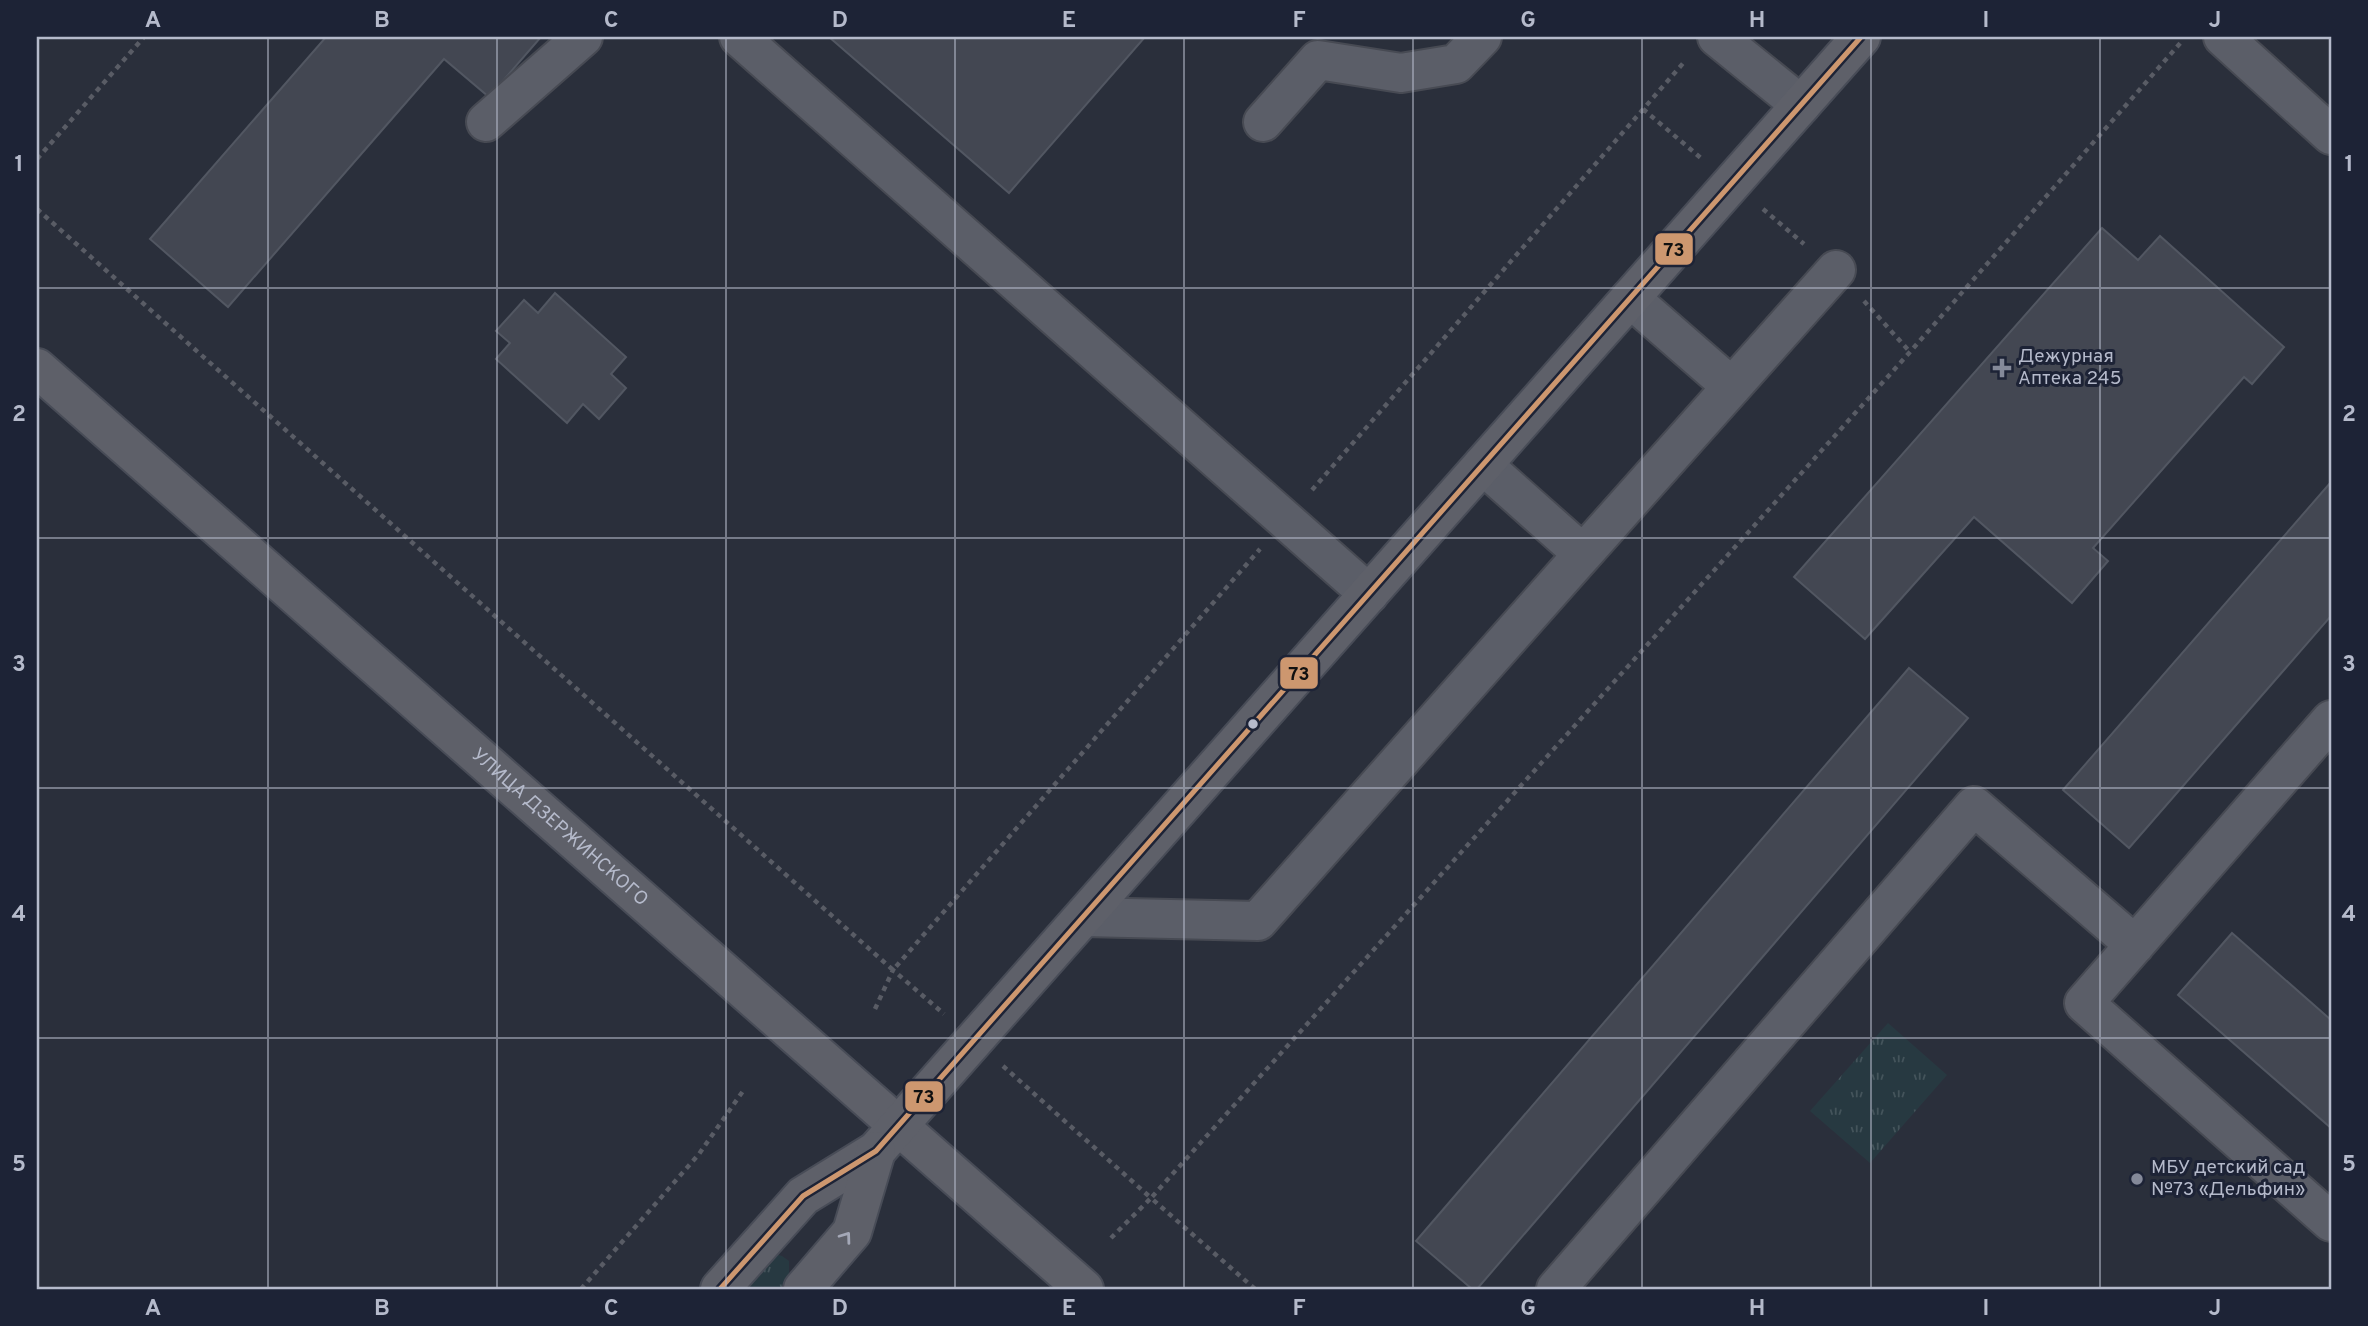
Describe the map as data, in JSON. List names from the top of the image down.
{
  "streets": {
    "main road": ["УЛИЦА ДЗЕРЖИНСКОГО"]
  },
  "places": {
    "health": ["Дежурная Аптека 245"],
    "other": ["МБУ детский сад №73 «Дельфин»"]
  },
  "lines": ["transit line 73"],
  "grid": {
    "columns": [
      "A",
      "B",
      "C",
      "D",
      "E",
      "F",
      "G",
      "H",
      "I",
      "J"
    ],
    "rows": [
      "1",
      "2",
      "3",
      "4",
      "5"
    ]
  }
}
